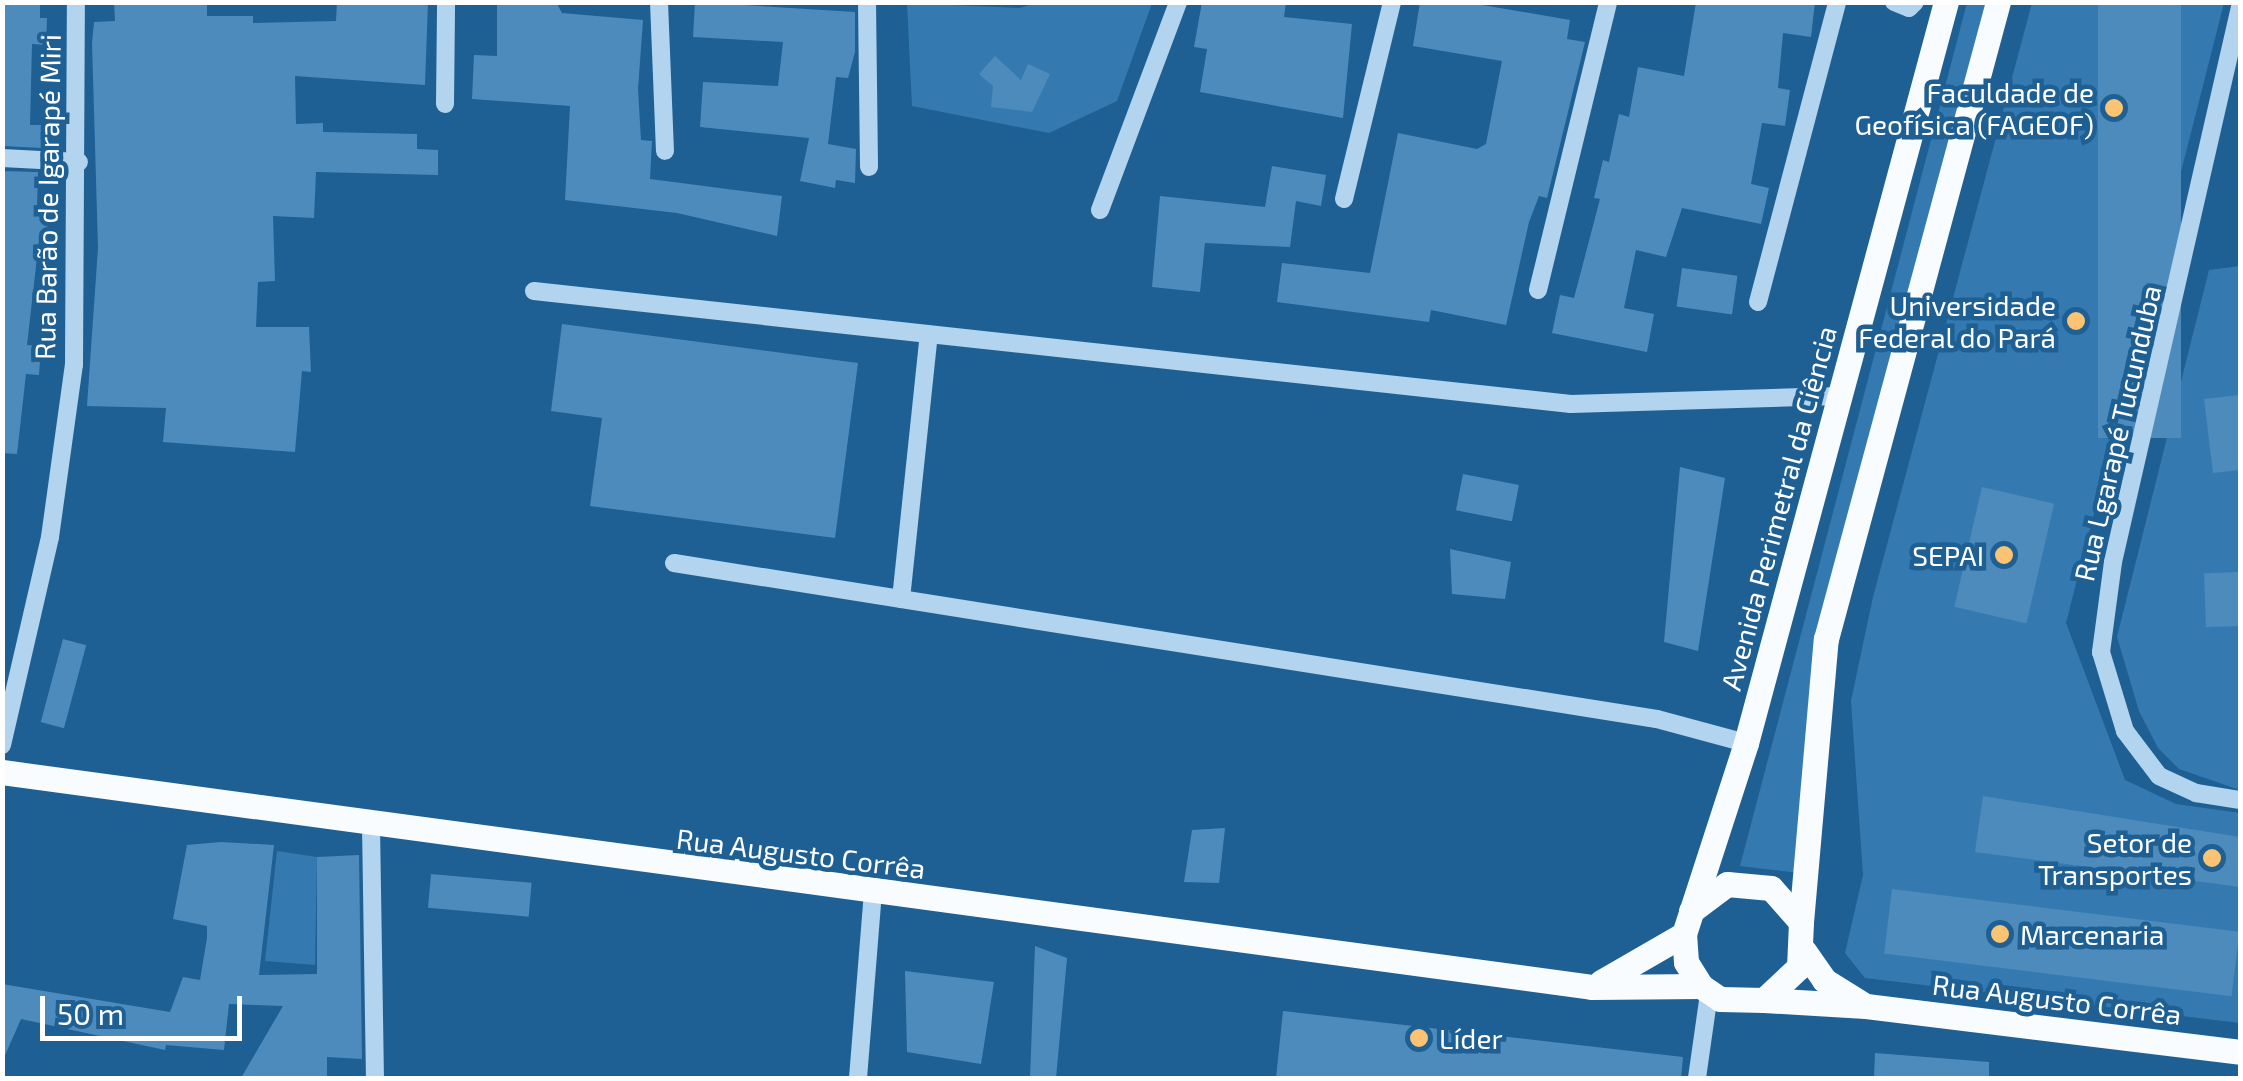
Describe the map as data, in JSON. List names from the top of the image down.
{
  "streets": {
    "main road": ["Avenida Perimetral da Ciência", "Rua Augusto Corrêa"],
    "street": ["Rua Barão de Igarapé Miri", "Rua Lgarapé Tucunduba"]
  },
  "crossings": [
    ["Avenida Perimetral da Ciência", "Rua Augusto Corrêa"]
  ],
  "places": [
    "Faculdade de Geofísica (FAGEOF)",
    "Universidade Federal do Pará",
    "SEPAI",
    "Setor de Transportes",
    "Marcenaria",
    "Líder"
  ],
  "scale_bar": "50 m"
}
